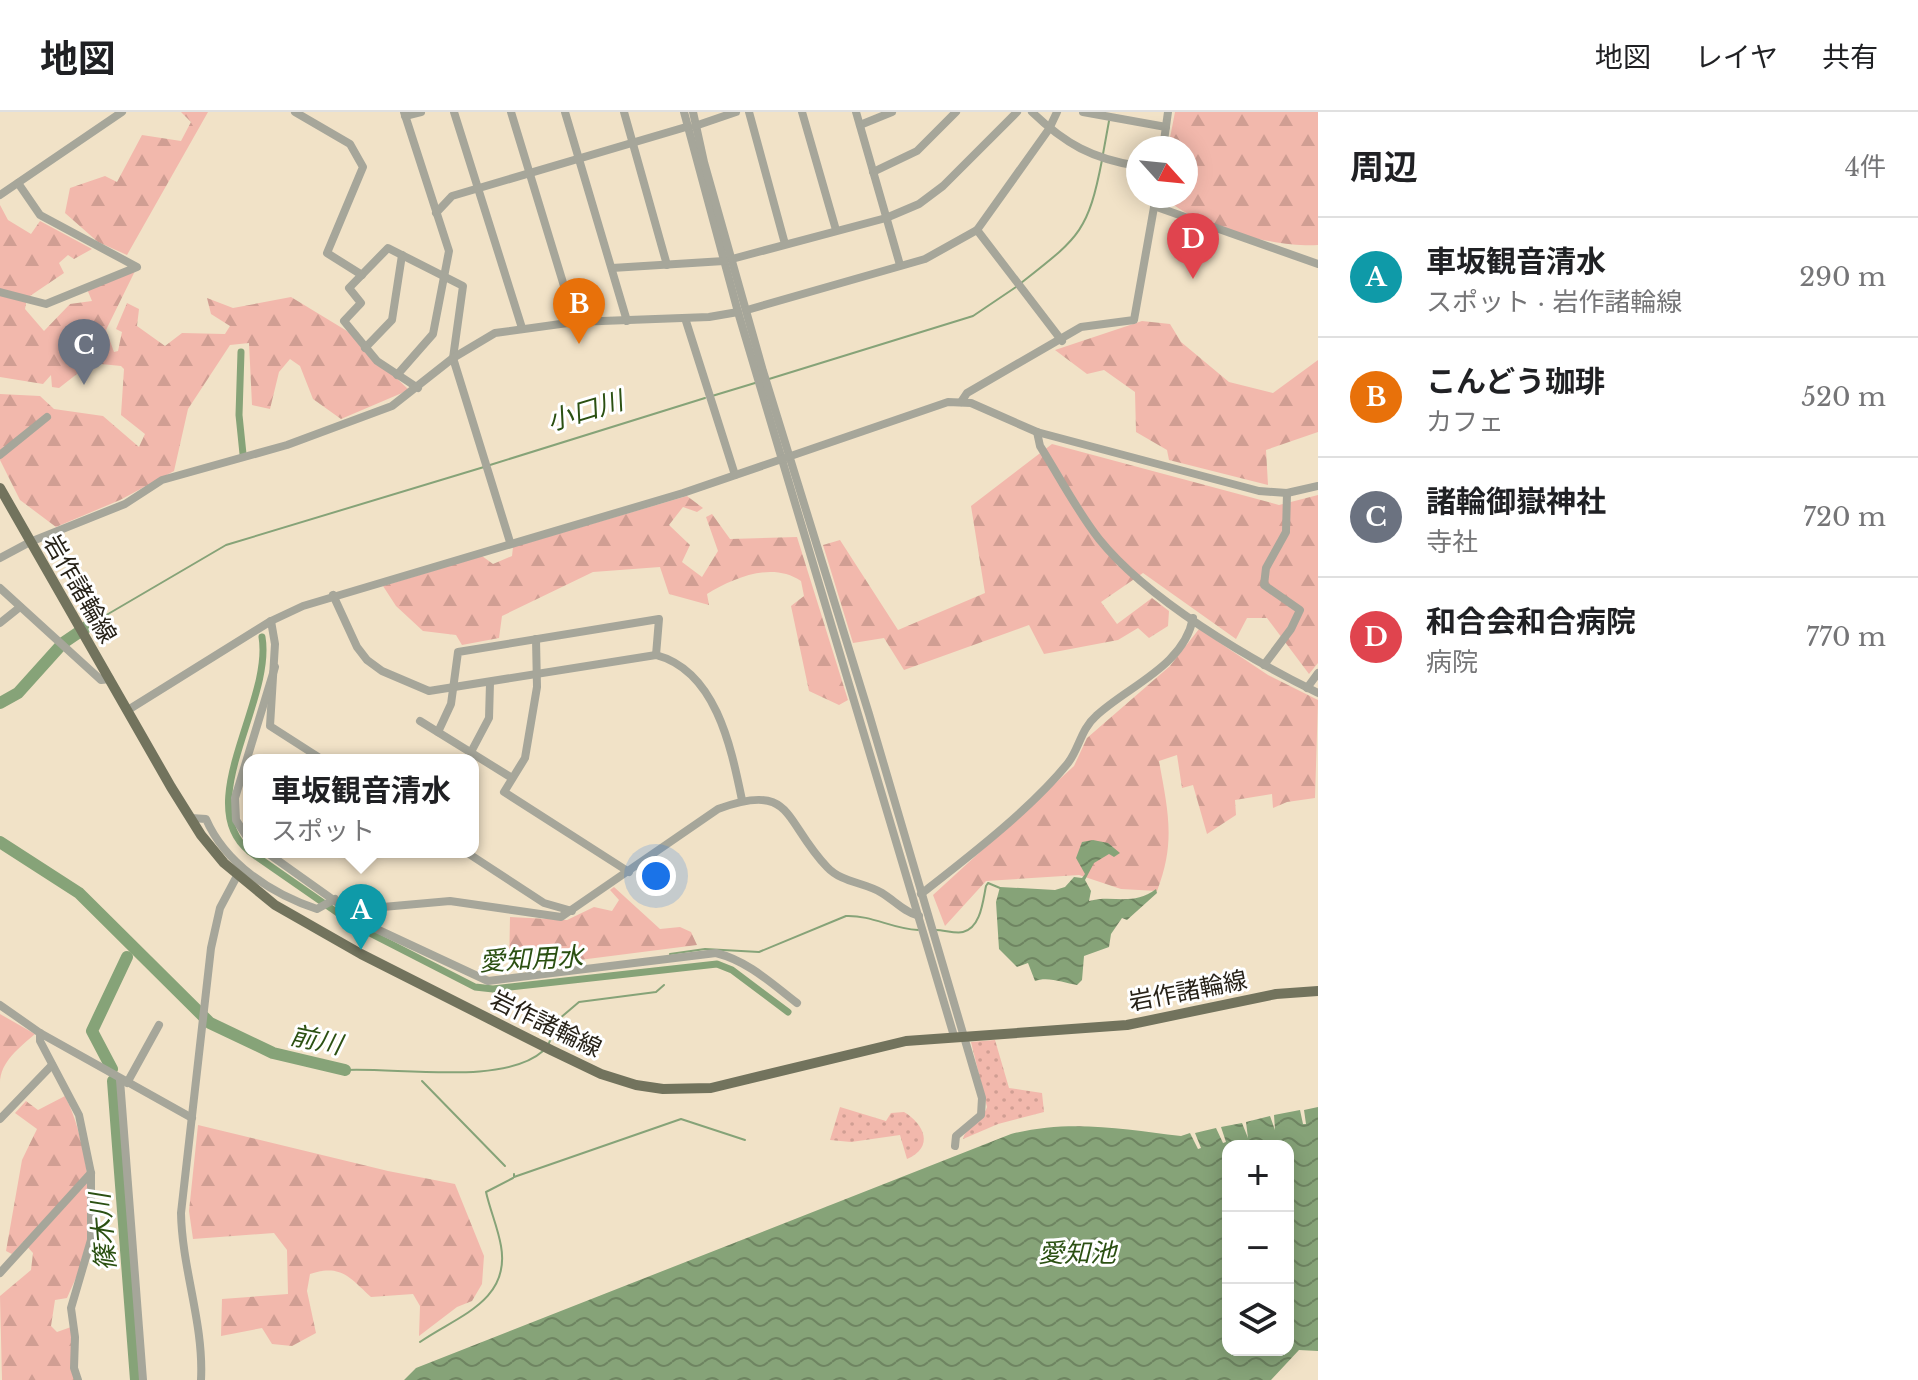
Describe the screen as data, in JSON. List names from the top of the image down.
{
  "streets": {
    "main road": ["岩作諸輪線"]
  },
  "water": [
    "小口川",
    "愛知用水",
    "前川",
    "篠木川",
    "愛知池"
  ],
  "north": "bottom right",
  "page": {
    "header": "地図",
    "nav": ["地図", "レイヤ", "共有"],
    "heading": ["周辺", "4件"],
    "pins": [
      "D",
      "B",
      "C",
      "A"
    ],
    "list": [
      {
        "mark": "A",
        "name": "車坂観音清水",
        "note": "スポット · 岩作諸輪線",
        "value": "290 m"
      },
      {
        "mark": "B",
        "name": "こんどう珈琲",
        "note": "カフェ",
        "value": "520 m"
      },
      {
        "mark": "C",
        "name": "諸輪御嶽神社",
        "note": "寺社",
        "value": "720 m"
      },
      {
        "mark": "D",
        "name": "和合会和合病院",
        "note": "病院",
        "value": "770 m"
      }
    ],
    "popup": ["車坂観音清水", "スポット"],
    "map_buttons": ["+", "−"]
  }
}
